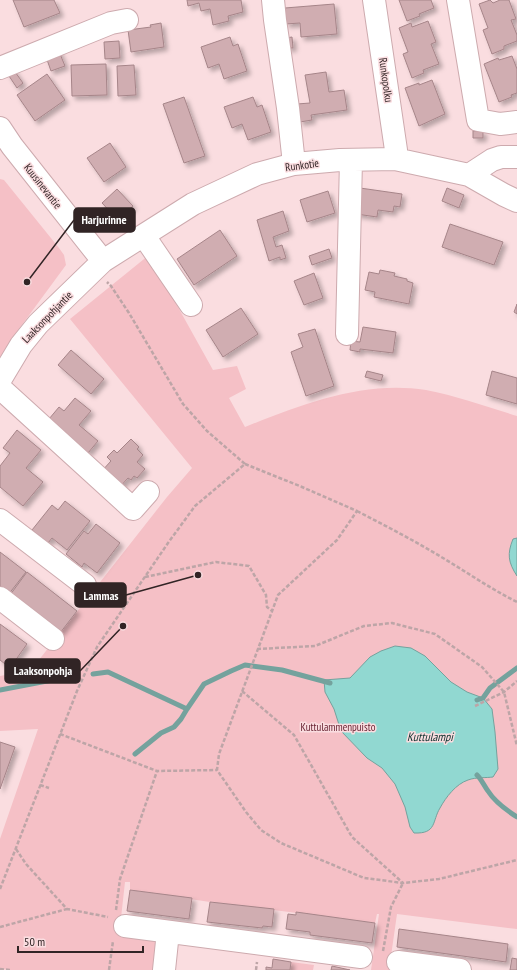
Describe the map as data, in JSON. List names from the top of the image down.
{
  "streets": {
    "street": [
      "Runkopolku",
      "Runkotie",
      "Kuusinevantie",
      "Laaksonpohjantie"
    ]
  },
  "crossings": [
    ["Runkopolku", "Runkotie"],
    ["Runkotie", "Kuusinevantie"],
    ["Runkotie", "Laaksonpohjantie"],
    ["Kuusinevantie", "Laaksonpohjantie"]
  ],
  "water": ["Kuttulampi"],
  "parks": ["Kuttulammenpuisto"],
  "places": ["Harjurinne", "Lammas", "Laaksonpohja"],
  "scale_bar": "50 m"
}
